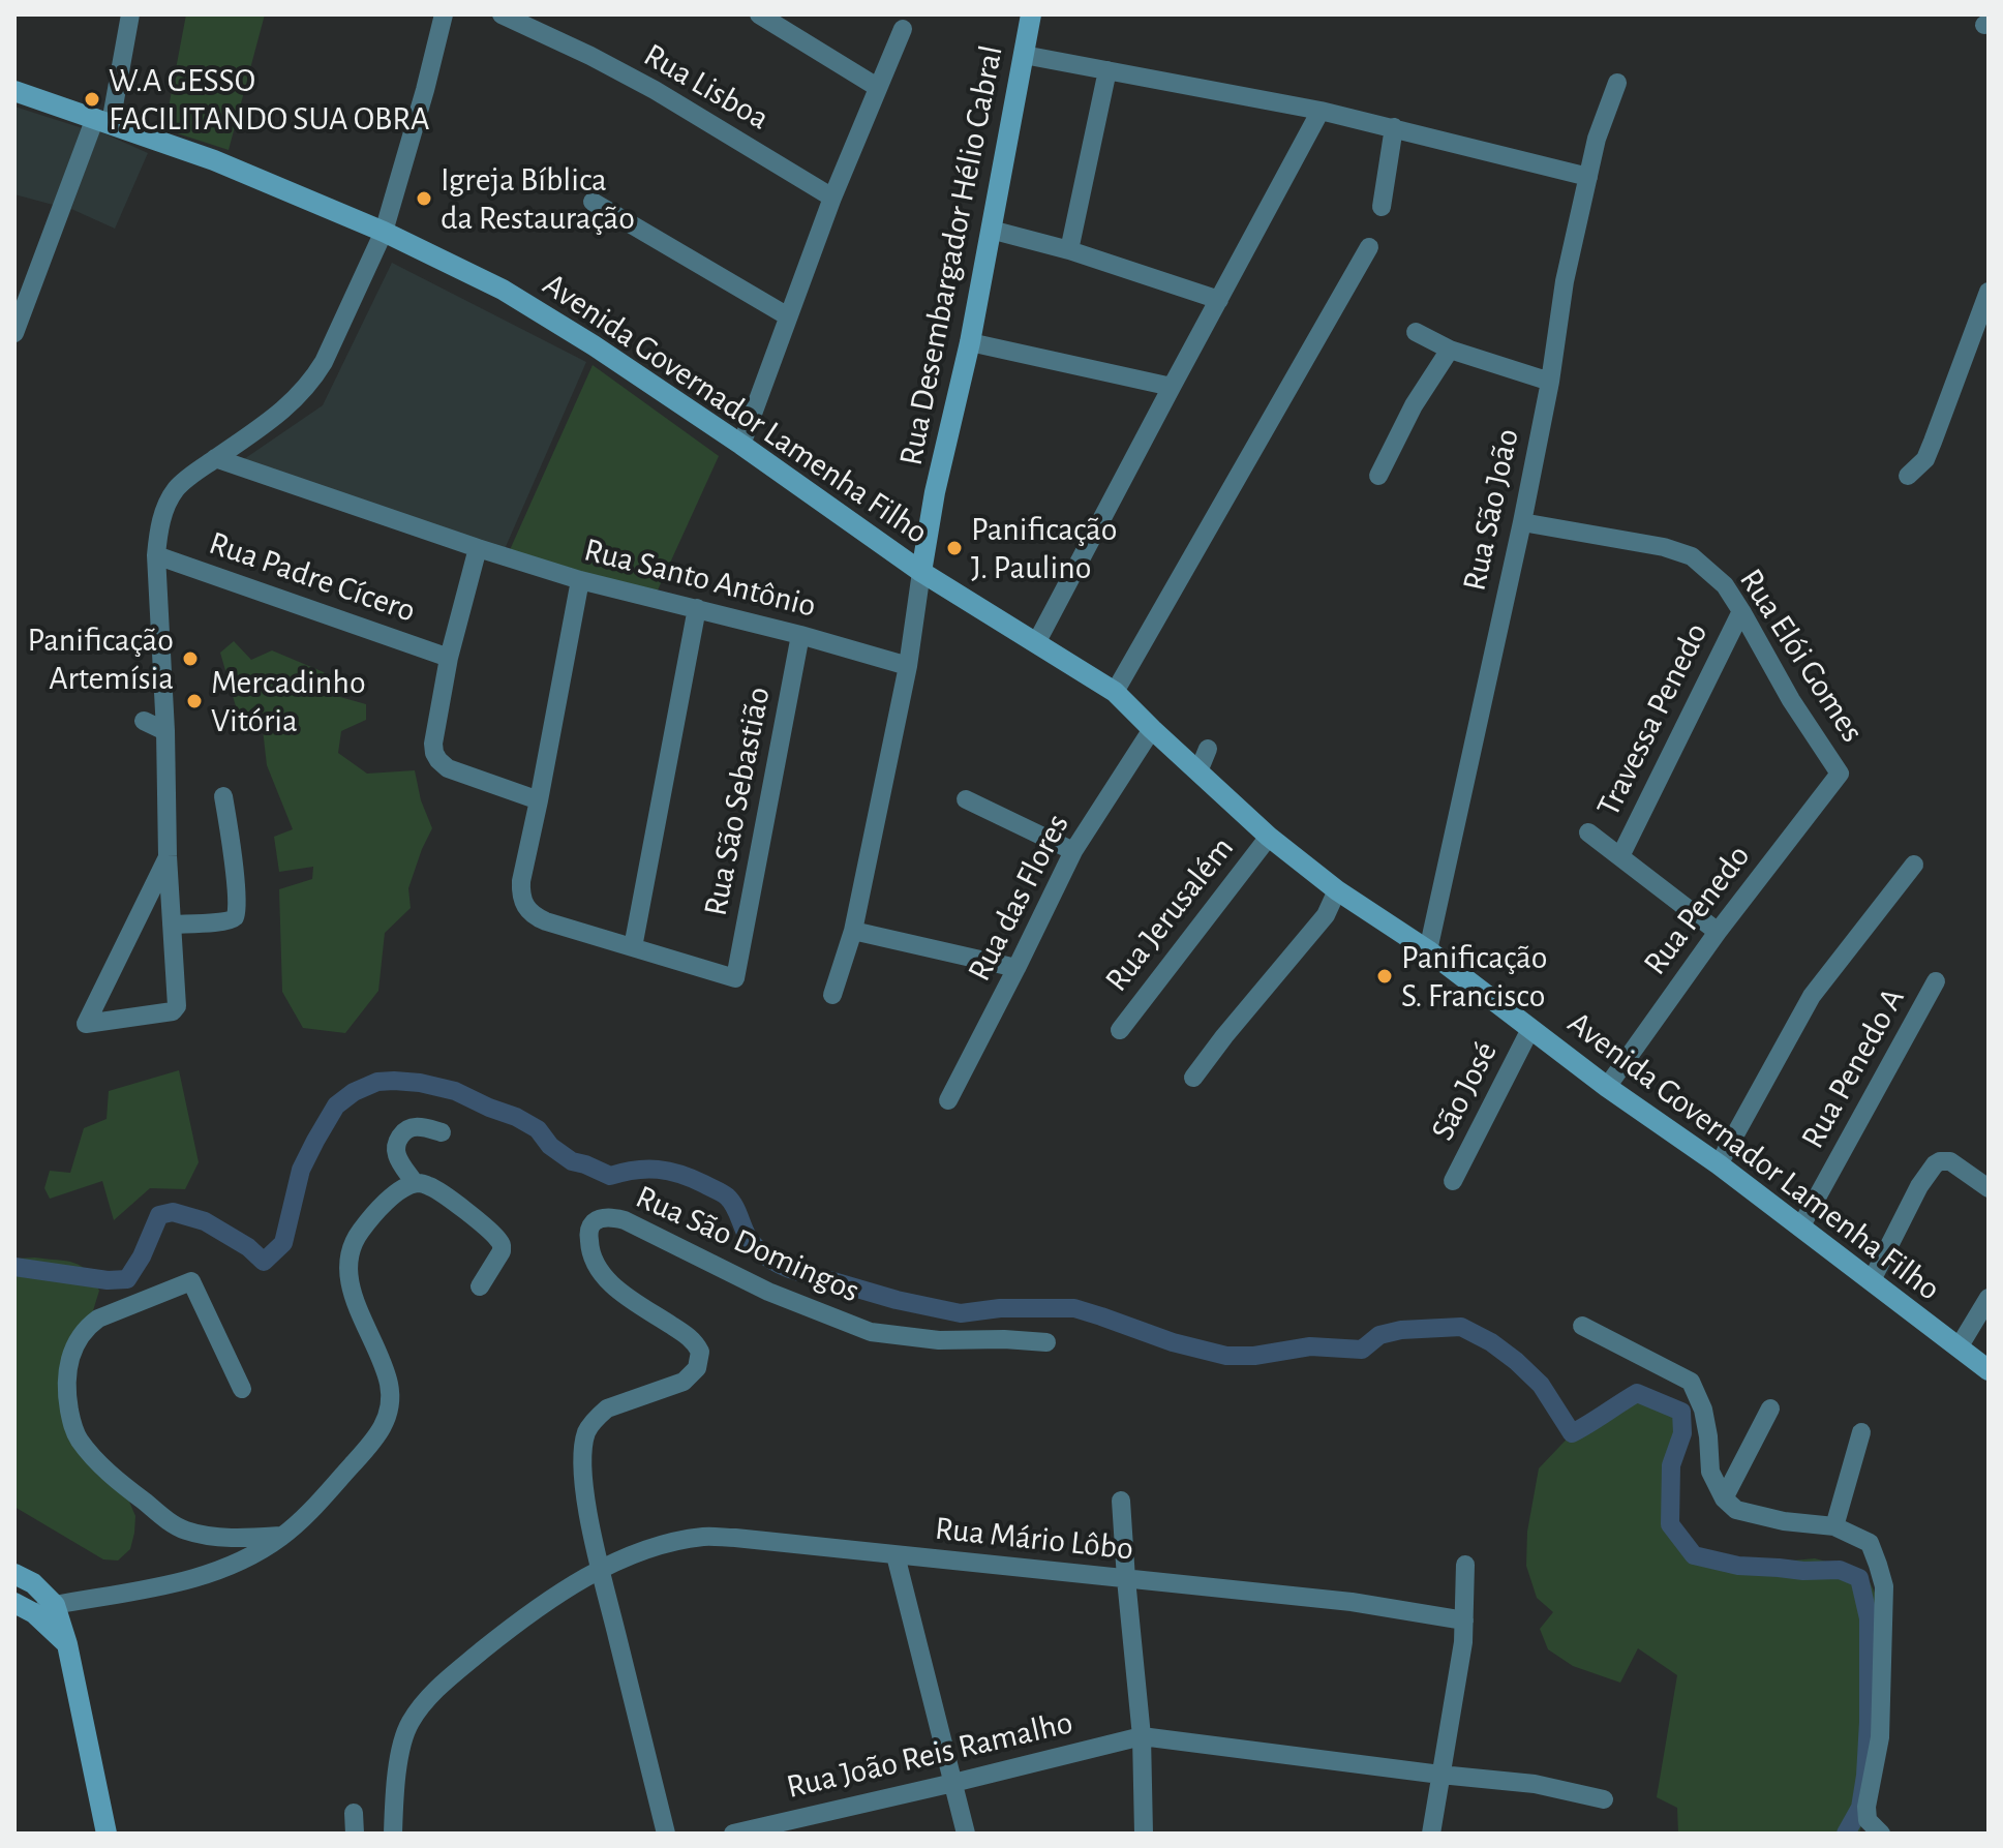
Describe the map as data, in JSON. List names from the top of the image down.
{
  "streets": {
    "street": [
      "Rua Lisboa",
      "Rua Desembargador Hélio Cabral",
      "Avenida Governador Lamenha Filho",
      "Rua São João",
      "Rua Padre Cícero",
      "Rua Santo Antônio",
      "Rua Elói Gomes",
      "Travessa Penedo",
      "Rua São Sebastião",
      "Rua das Flores",
      "Rua Penedo",
      "Rua Jerusalém",
      "Rua Penedo A",
      "São José",
      "Rua São Domingos",
      "Rua Mário Lôbo",
      "Rua João Reis Ramalho"
    ]
  },
  "crossings": [
    ["Rua Desembargador Hélio Cabral", "Avenida Governador Lamenha Filho"],
    ["Rua Desembargador Hélio Cabral", "Rua Santo Antônio"],
    ["Avenida Governador Lamenha Filho", "Rua São João"],
    ["Avenida Governador Lamenha Filho", "Rua das Flores"],
    ["Avenida Governador Lamenha Filho", "Rua Penedo"],
    ["Avenida Governador Lamenha Filho", "Rua Jerusalém"],
    ["Avenida Governador Lamenha Filho", "Rua Penedo A"],
    ["Avenida Governador Lamenha Filho", "São José"],
    ["Rua São João", "Rua Elói Gomes"],
    ["Rua Santo Antônio", "Rua São Sebastião"],
    ["Rua Elói Gomes", "Travessa Penedo"],
    ["Rua Elói Gomes", "Rua Penedo"],
    ["Travessa Penedo", "Rua Penedo"],
    ["Rua São Domingos", "Rua Mário Lôbo"]
  ],
  "places": [
    "W.A GESSO FACILITANDO SUA OBRA",
    "Igreja Bíblica da Restauração",
    "Panificação J. Paulino",
    "Panificação Artemísia",
    "Mercadinho Vitória",
    "Panificação S. Francisco"
  ]
}
